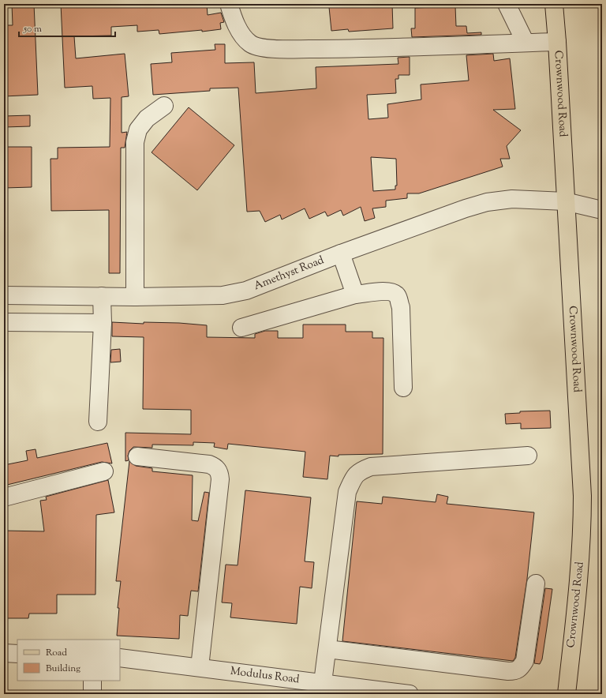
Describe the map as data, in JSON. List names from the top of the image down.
{
  "streets": {
    "main road": ["Crownwood Road"],
    "street": ["Amethyst Road", "Modulus Road"]
  },
  "crossings": [
    ["Crownwood Road", "Amethyst Road"]
  ],
  "legend": ["Road", "Building"],
  "scale_bar": "50 m"
}
